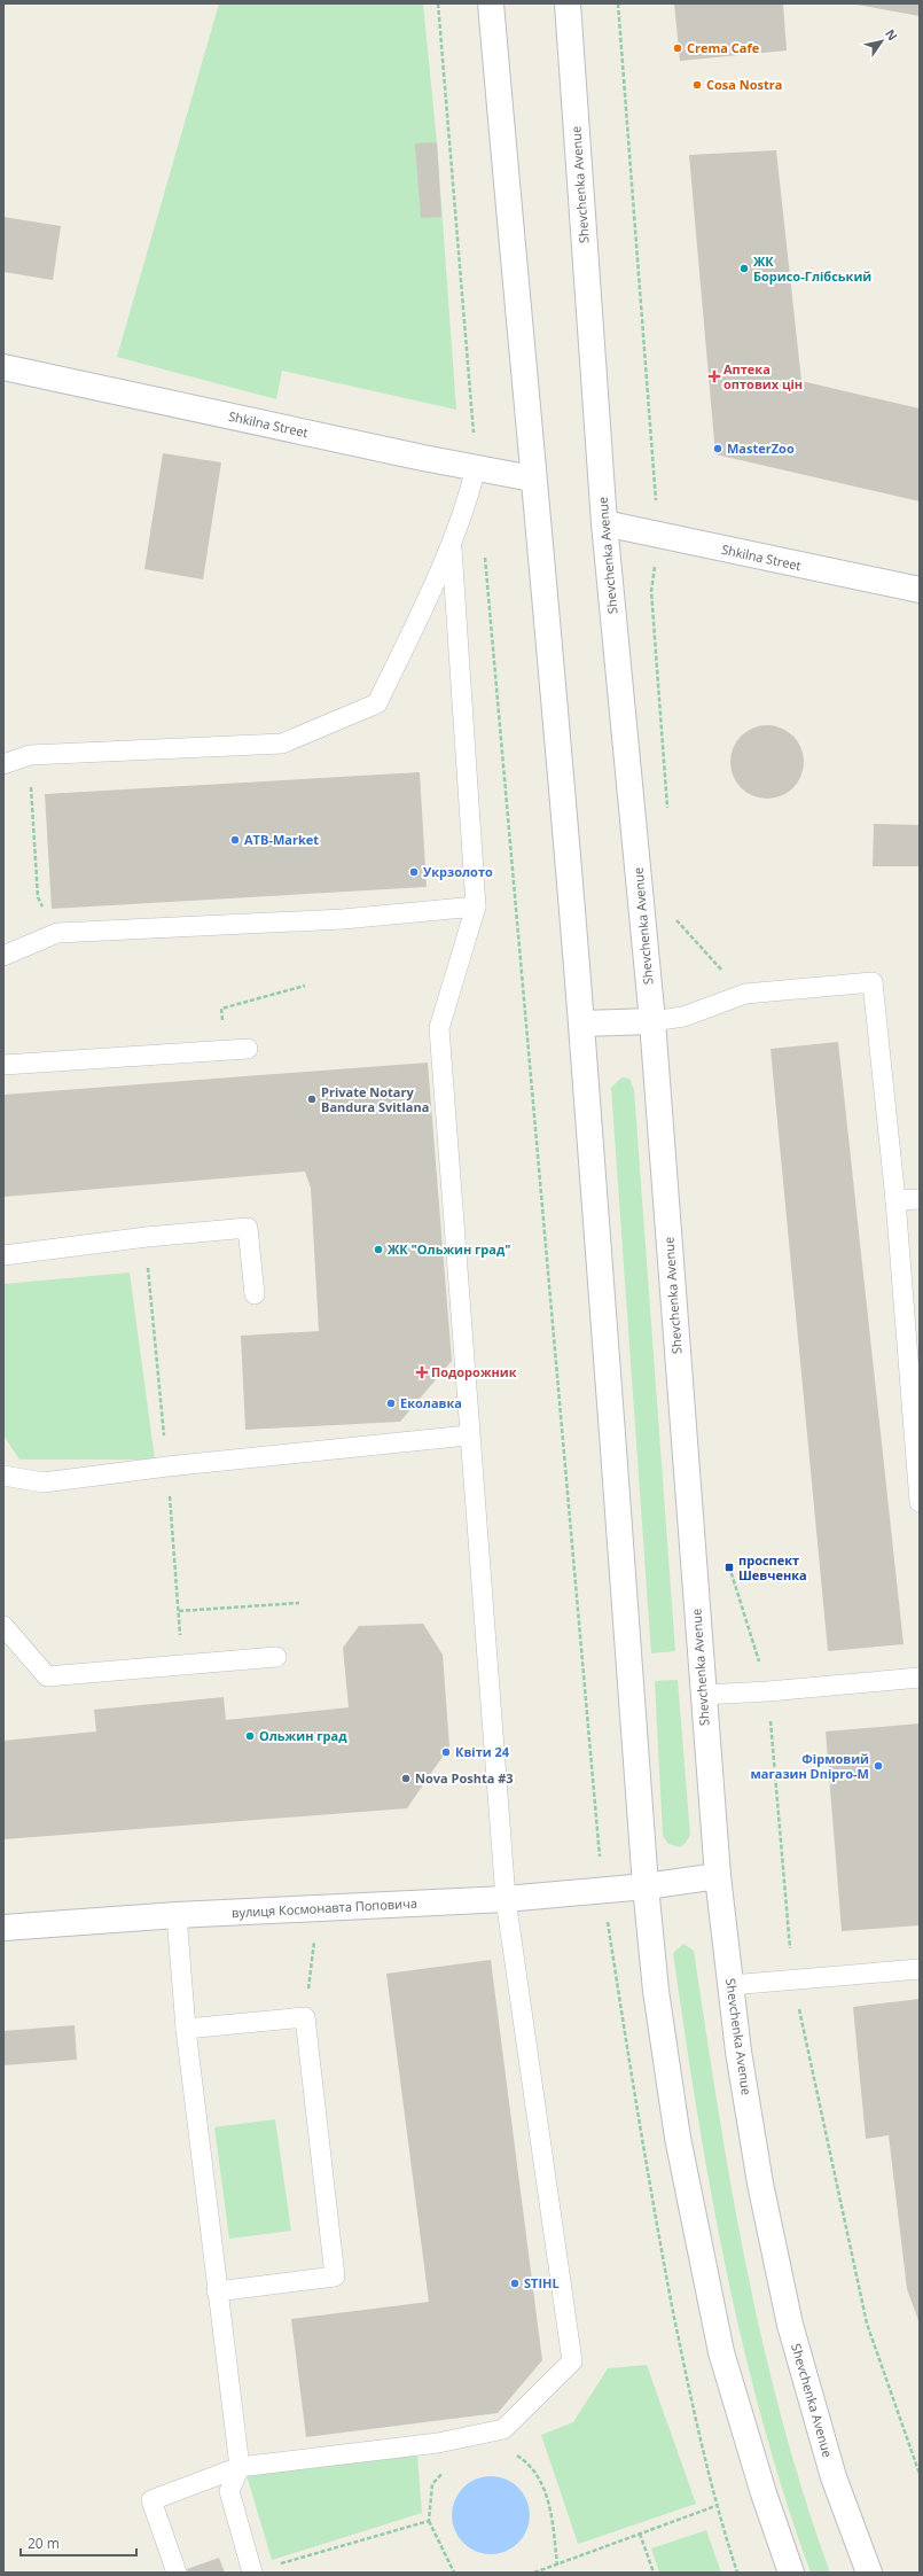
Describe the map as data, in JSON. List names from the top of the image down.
{
  "streets": {
    "street": ["Shevchenka Avenue", "Shkilna Street", "вулиця Космонавта Поповича"]
  },
  "crossings": [
    ["Shevchenka Avenue", "Shkilna Street"],
    ["Shevchenka Avenue", "вулиця Космонавта Поповича"]
  ],
  "places": {
    "other": [
      "Crema Cafe",
      "Cosa Nostra",
      "ЖК Борисо-Глібський",
      "MasterZoo",
      "ATB-Market",
      "Укрзолото",
      "Private Notary Bandura Svitlana",
      "ЖК \"Ольжин град\"",
      "Еколавка",
      "Ольжин град",
      "Квіти 24",
      "Фірмовий магазин Dnipro-M",
      "Nova Poshta #3",
      "STIHL"
    ],
    "health": ["Аптека оптових цін", "Подорожник"],
    "transit": ["проспект Шевченка"]
  },
  "scale_bar": "20 m",
  "north": "top right"
}
